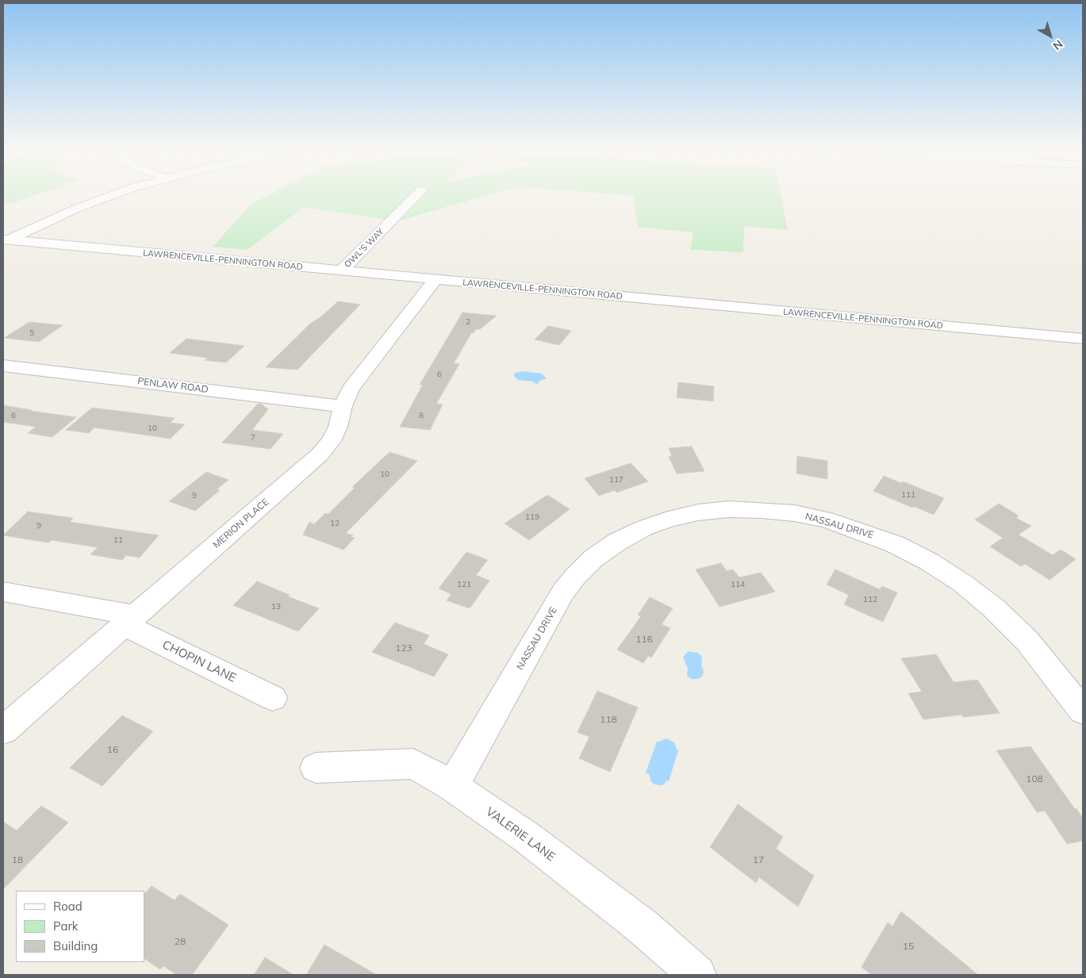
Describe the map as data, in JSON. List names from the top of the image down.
{
  "streets": {
    "street": [
      "OWL'S WAY",
      "LAWRENCEVILLE-PENNINGTON ROAD",
      "PENLAW ROAD",
      "MERION PLACE",
      "NASSAU DRIVE",
      "CHOPIN LANE",
      "VALERIE LANE"
    ]
  },
  "crossings": [
    ["OWL'S WAY", "LAWRENCEVILLE-PENNINGTON ROAD"],
    ["LAWRENCEVILLE-PENNINGTON ROAD", "MERION PLACE"],
    ["PENLAW ROAD", "MERION PLACE"],
    ["MERION PLACE", "CHOPIN LANE"],
    ["NASSAU DRIVE", "VALERIE LANE"]
  ],
  "house_numbers": [
    "2",
    "5",
    "6",
    "6",
    "8",
    "10",
    "7",
    "10",
    "117",
    "111",
    "9",
    "119",
    "12",
    "9",
    "11",
    "121",
    "114",
    "112",
    "13",
    "116",
    "123",
    "118",
    "16",
    "108",
    "18",
    "17",
    "28",
    "15"
  ],
  "legend": ["Road", "Park", "Building"],
  "north": "bottom right"
}
